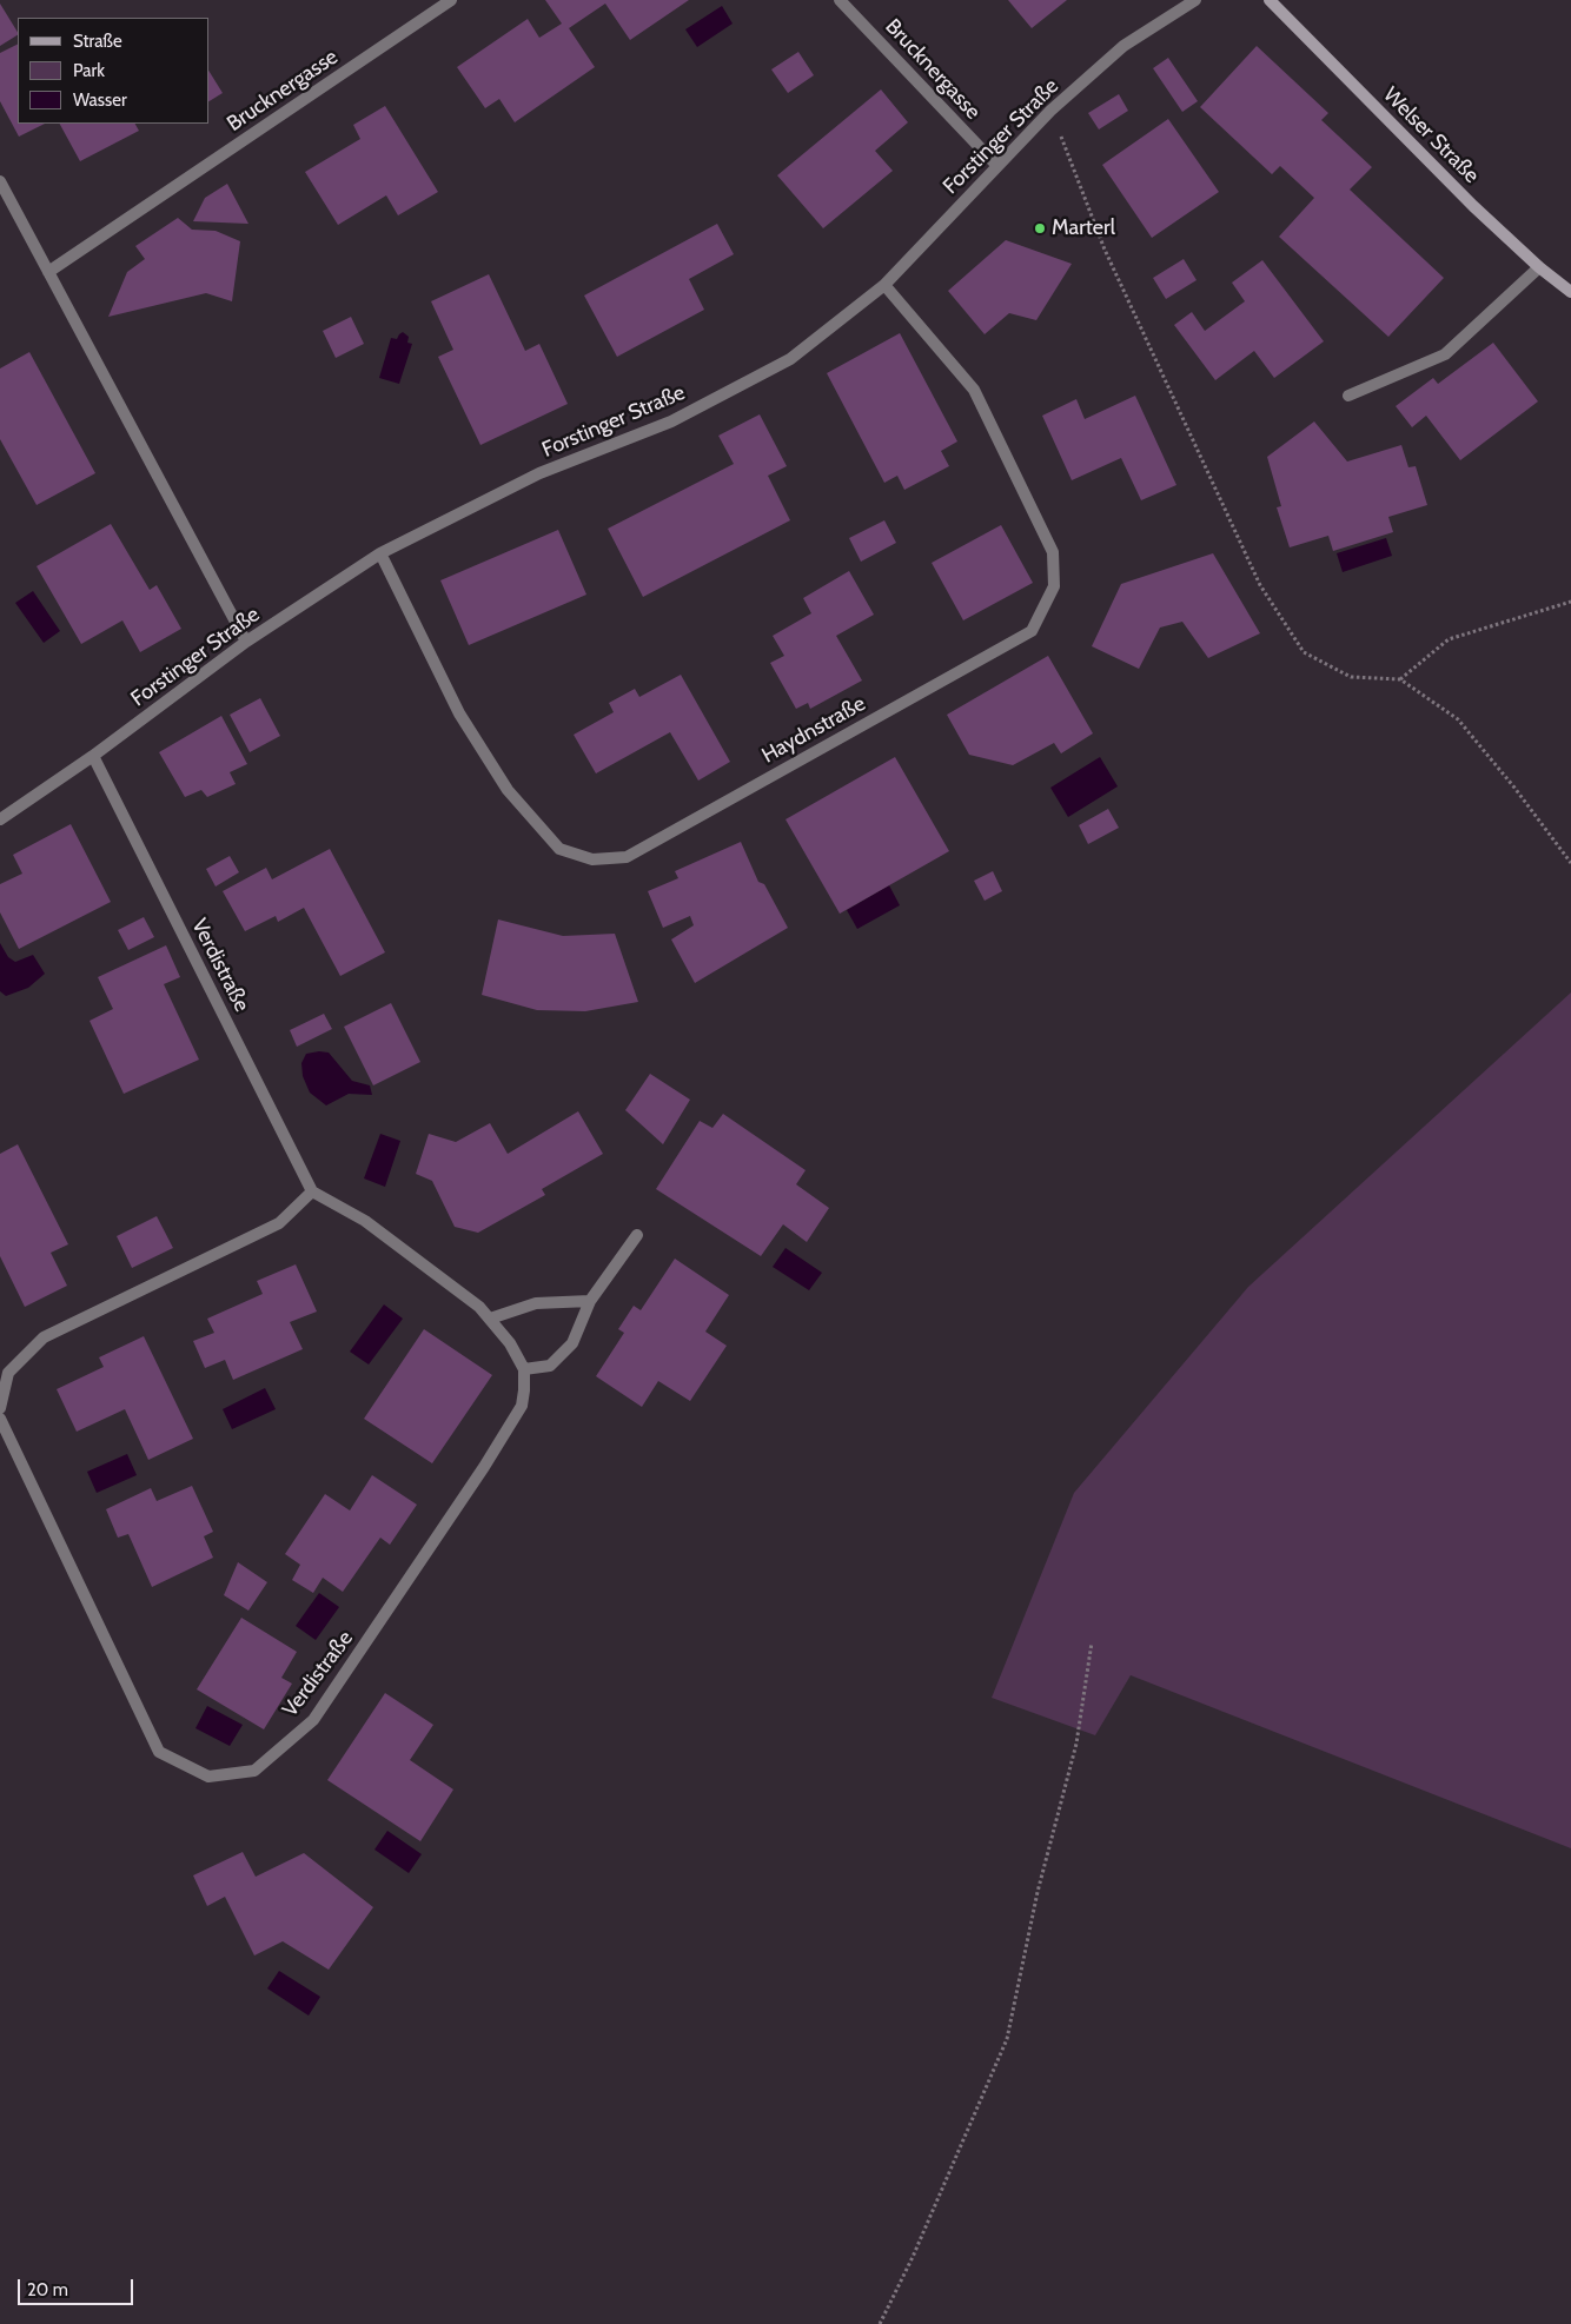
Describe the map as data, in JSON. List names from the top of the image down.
{
  "streets": {
    "main road": ["Welser Straße"],
    "street": [
      "Brucknergasse",
      "Forstinger Straße",
      "Haydnstraße",
      "Verdistraße"
    ]
  },
  "crossings": [
    ["Brucknergasse", "Forstinger Straße"],
    ["Forstinger Straße", "Haydnstraße"],
    ["Forstinger Straße", "Verdistraße"]
  ],
  "places": ["Marterl"],
  "legend": ["Straße", "Park", "Wasser"],
  "scale_bar": "20 m"
}
